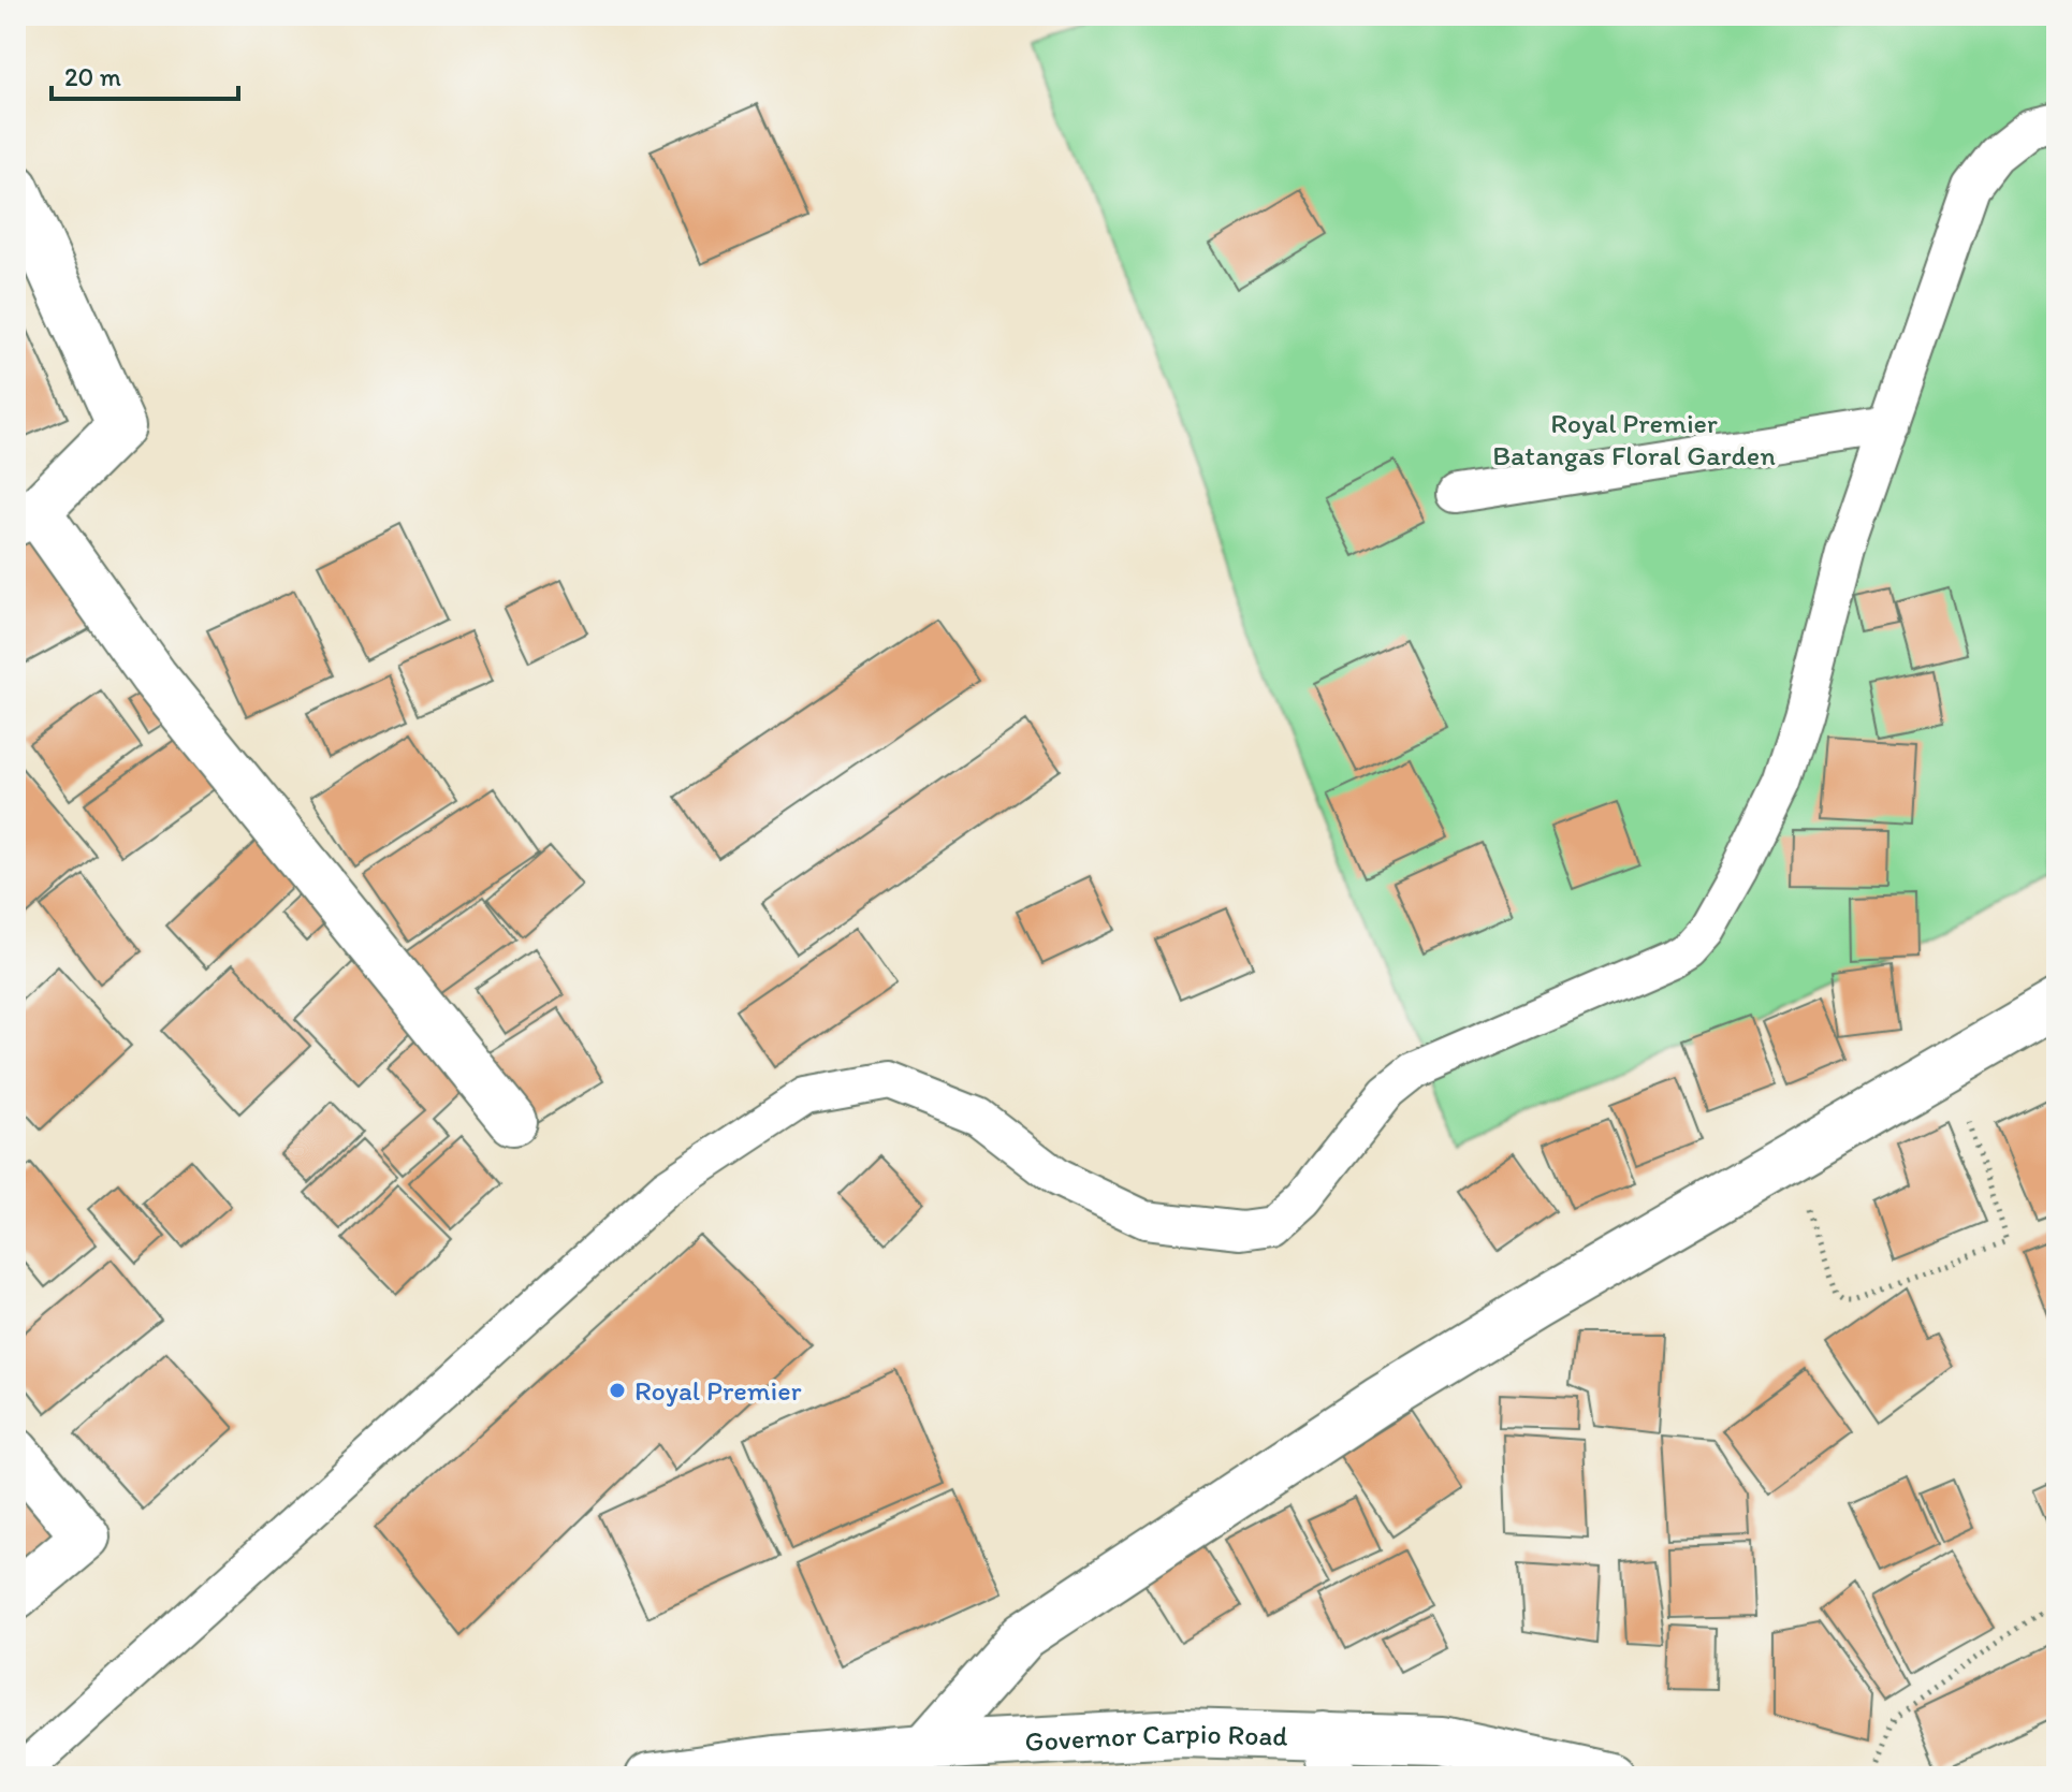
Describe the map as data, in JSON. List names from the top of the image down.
{
  "streets": {
    "street": ["Governor Carpio Road"]
  },
  "parks": ["Royal Premier Batangas Floral Garden"],
  "places": ["Royal Premier"],
  "scale_bar": "20 m"
}
